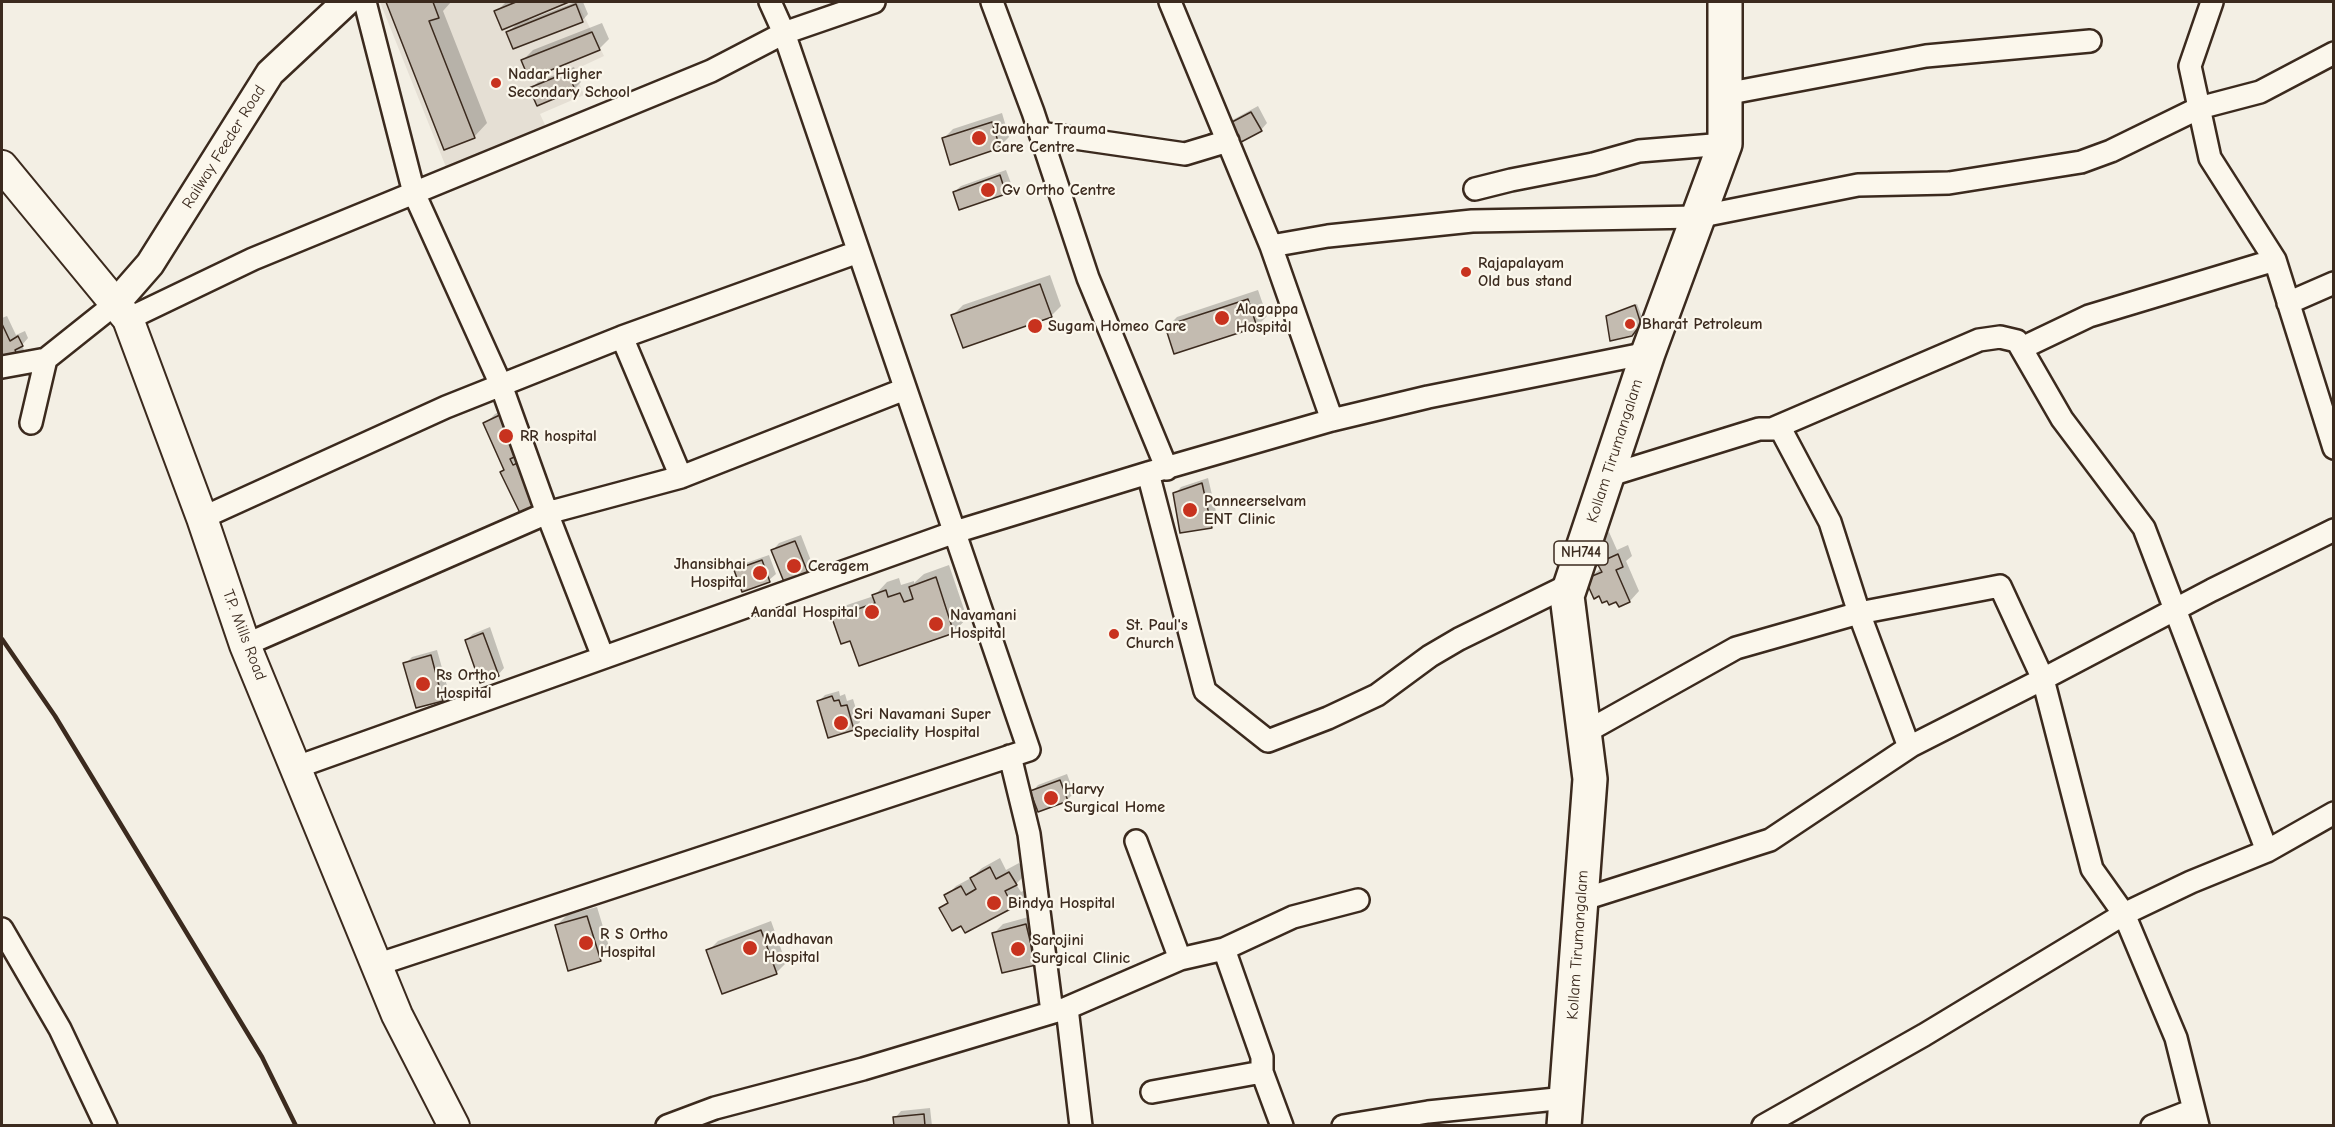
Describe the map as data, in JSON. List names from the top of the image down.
{
  "streets": {
    "highway": ["Kollam Tirumangalam", "NH744"],
    "main road": ["T.P. Mills Road"],
    "street": ["Railway Feeder Road"]
  },
  "crossings": [
    ["Railway Feeder Road", "T.P. Mills Road"]
  ],
  "places": [
    "Nadar Higher Secondary School",
    "Jawahar Trauma Care Centre",
    "Gv Ortho Centre",
    "Rajapalayam Old bus stand",
    "Alagappa Hospital",
    "Bharat Petroleum",
    "Sugam Homeo Care",
    "RR hospital",
    "Panneerselvam ENT Clinic",
    "Ceragem",
    "Jhansibhai Hospital",
    "Aandal Hospital",
    "Navamani Hospital",
    "St. Paul's Church",
    "Rs Ortho Hospital",
    "Sri Navamani Super Speciality Hospital",
    "Harvy Surgical Home",
    "Bindya Hospital",
    "R S Ortho Hospital",
    "Madhavan Hospital",
    "Sarojini Surgical Clinic"
  ]
}
